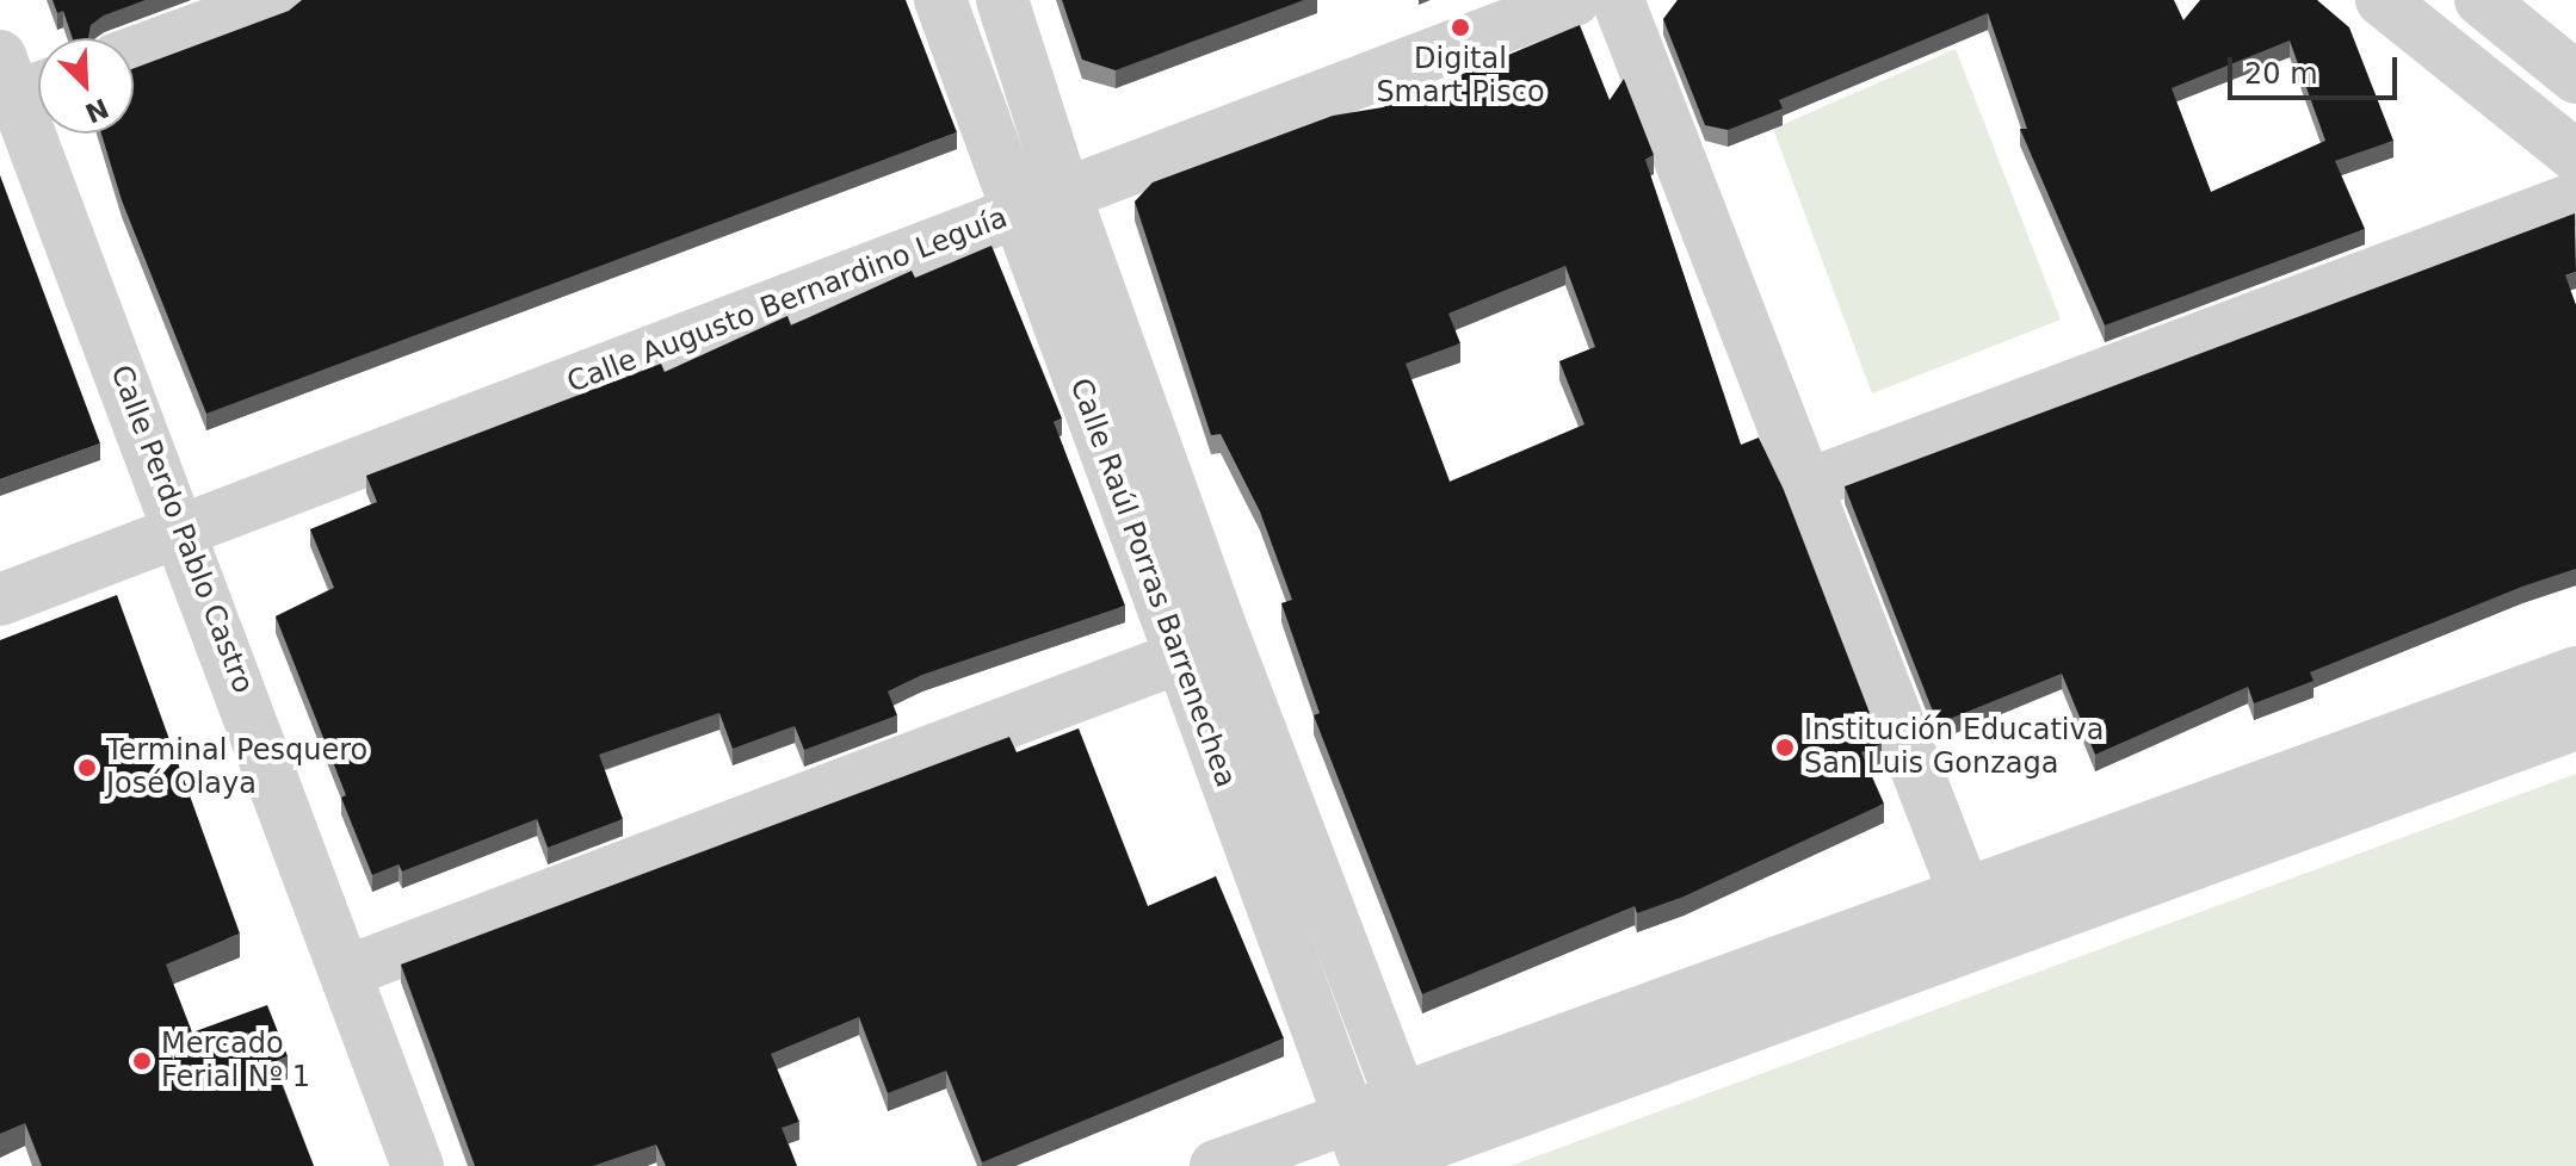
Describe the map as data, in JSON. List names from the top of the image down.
{
  "streets": {
    "street": ["Calle Augusto Bernardino Leguía", "Calle Perdo Pablo Castro", "Calle Raúl Porras Barrenechea"]
  },
  "crossings": [
    ["Calle Augusto Bernardino Leguía", "Calle Perdo Pablo Castro"],
    ["Calle Augusto Bernardino Leguía", "Calle Raúl Porras Barrenechea"]
  ],
  "places": [
    "Digital Smart Pisco",
    "Institución Educativa San Luis Gonzaga",
    "Terminal Pesquero José Olaya",
    "Mercado Ferial Nº 1"
  ],
  "scale_bar": "20 m",
  "north": "bottom right"
}
